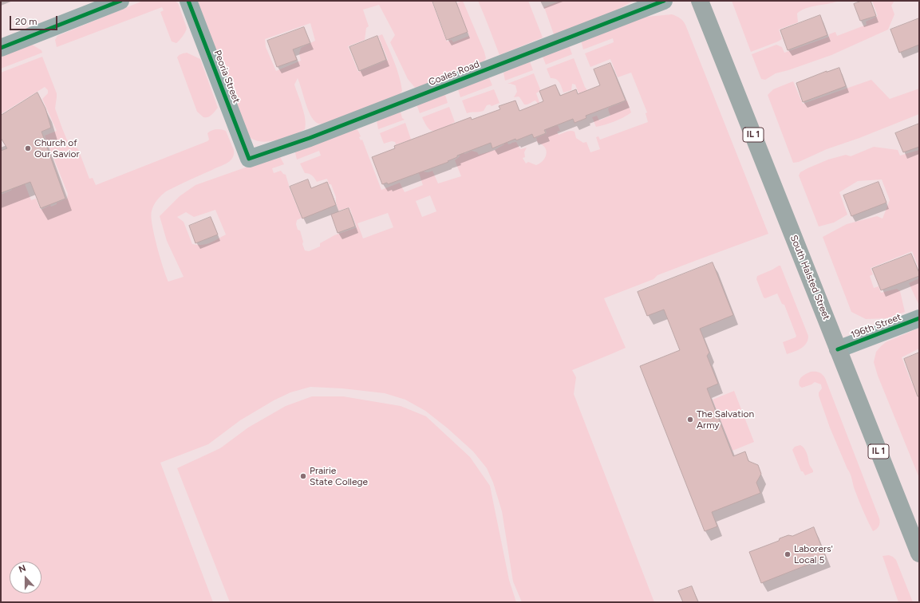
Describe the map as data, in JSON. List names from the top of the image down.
{
  "streets": {
    "main road": ["IL 1", "South Halsted Street"],
    "street": ["Coales Road", "Peoria Street", "196th Street"]
  },
  "crossings": [
    ["Coales Road", "Peoria Street"],
    ["South Halsted Street", "196th Street"]
  ],
  "places": [
    "Church of Our Savior",
    "The Salvation Army",
    "Prairie State College",
    "Laborers' Local 5"
  ],
  "scale_bar": "20 m",
  "north": "top"
}
